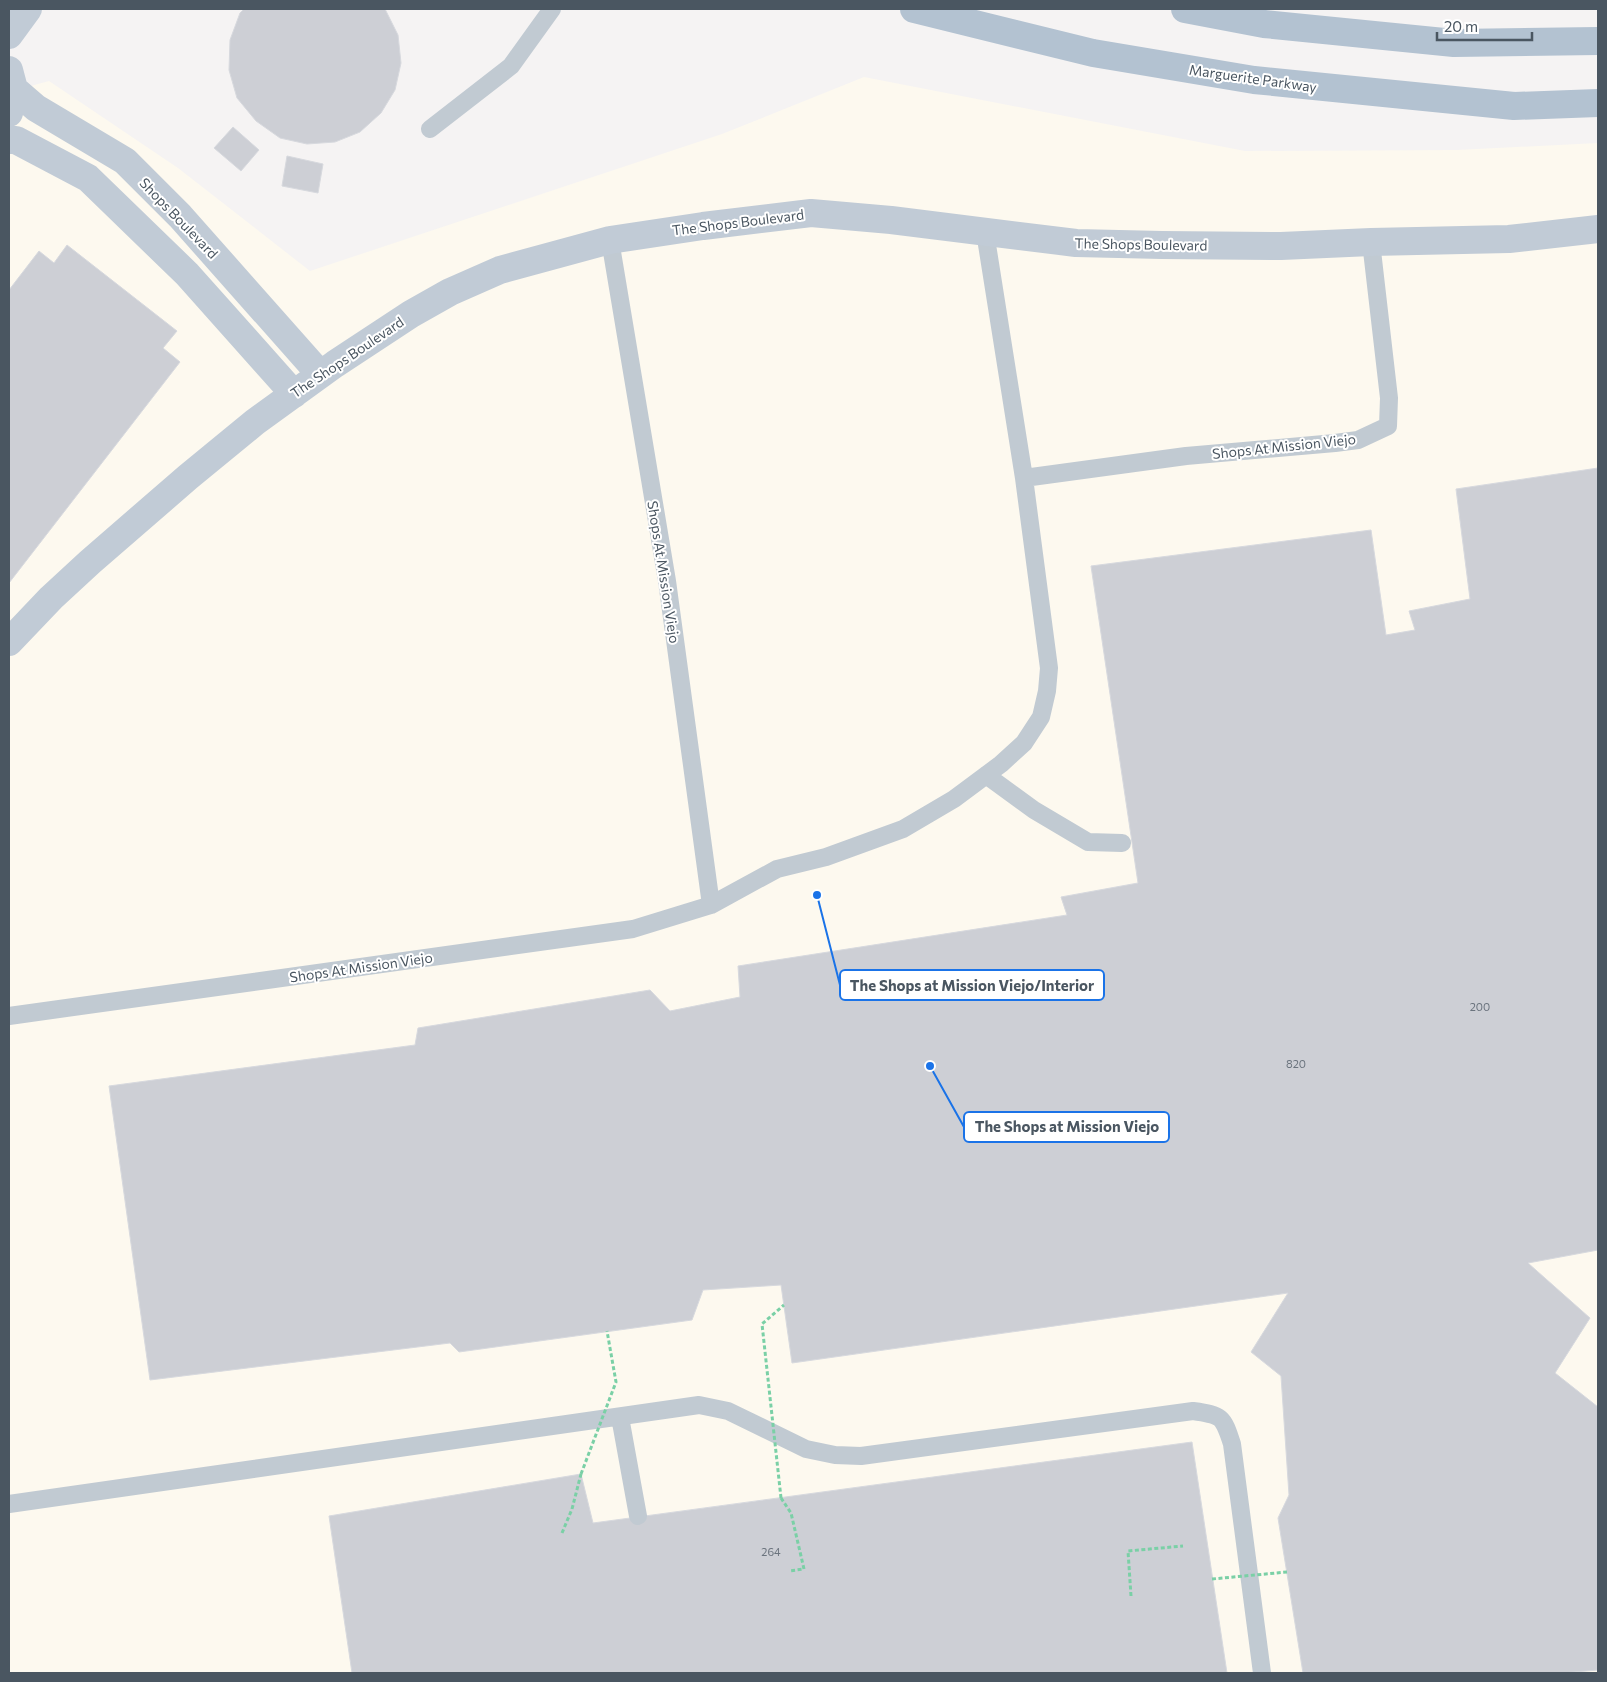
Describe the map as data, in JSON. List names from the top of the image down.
{
  "streets": {
    "main road": ["Marguerite Parkway"],
    "street": ["Shops Boulevard", "The Shops Boulevard"],
    "lane": ["Shops At Mission Viejo"]
  },
  "crossings": [
    ["Shops Boulevard", "The Shops Boulevard"],
    ["The Shops Boulevard", "Shops At Mission Viejo"]
  ],
  "places": ["The Shops at Mission Viejo/Interior", "The Shops at Mission Viejo"],
  "house_numbers": ["200", "820", "264"],
  "scale_bar": "20 m"
}
